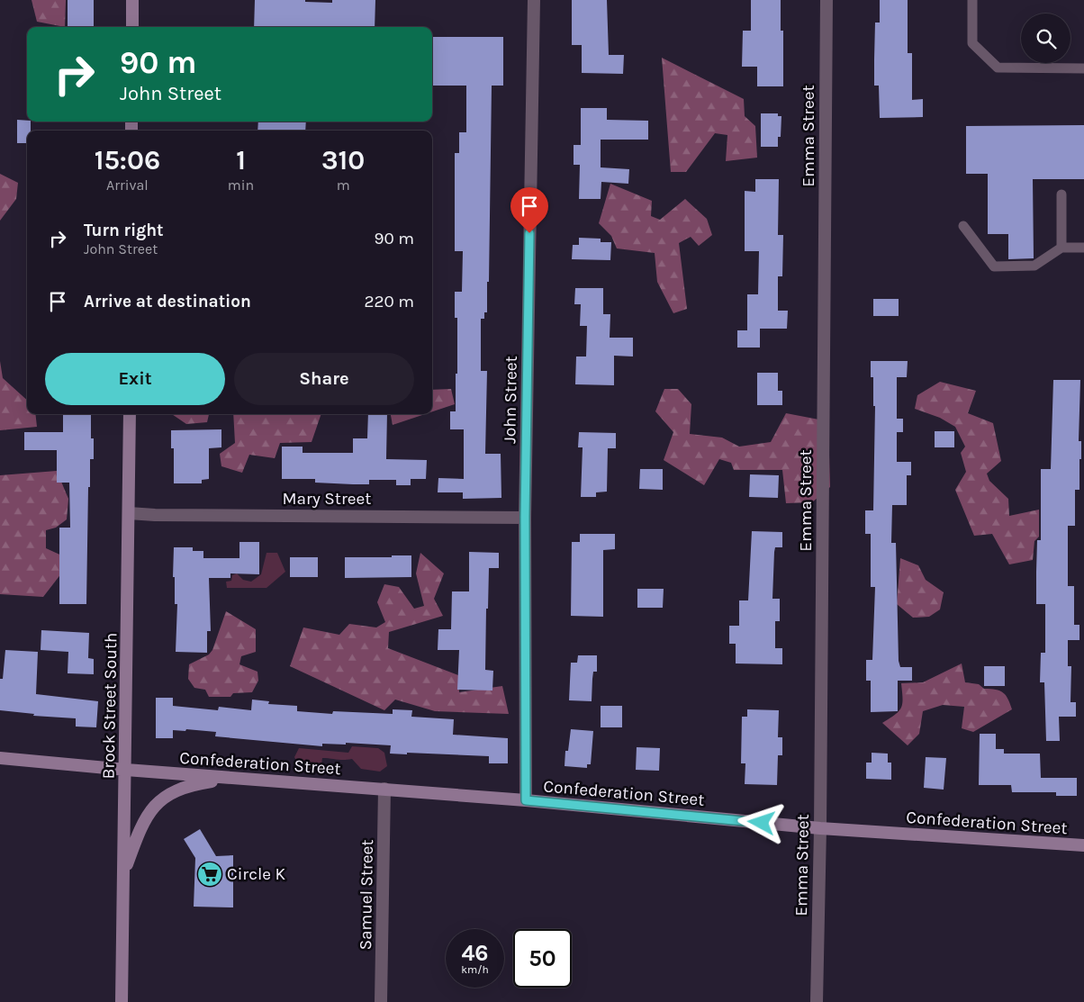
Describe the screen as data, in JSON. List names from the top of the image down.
{
  "streets": {
    "main road": ["Brock Street South", "Confederation Street"],
    "street": [
      "Emma Street",
      "John Street",
      "Mary Street",
      "Samuel Street"
    ]
  },
  "crossings": [
    ["Emma Street", "Confederation Street"],
    ["John Street", "Mary Street"],
    ["John Street", "Confederation Street"],
    ["Mary Street", "Brock Street South"],
    ["Brock Street South", "Confederation Street"],
    ["Confederation Street", "Samuel Street"]
  ],
  "places": {
    "supermarket": ["Circle K"]
  },
  "page": {
    "turn": ["90 m", "John Street"],
    "eta": [
      "15:06",
      "Arrival",
      "1",
      "min",
      "310",
      "m"
    ],
    "list": [
      {
        "name": "Turn right",
        "note": "John Street",
        "value": "90 m"
      },
      {
        "name": "Arrive at destination",
        "value": "220 m"
      }
    ],
    "buttons": ["Exit", "Share"],
    "speed": "46 km/h",
    "limit": "50"
  }
}
